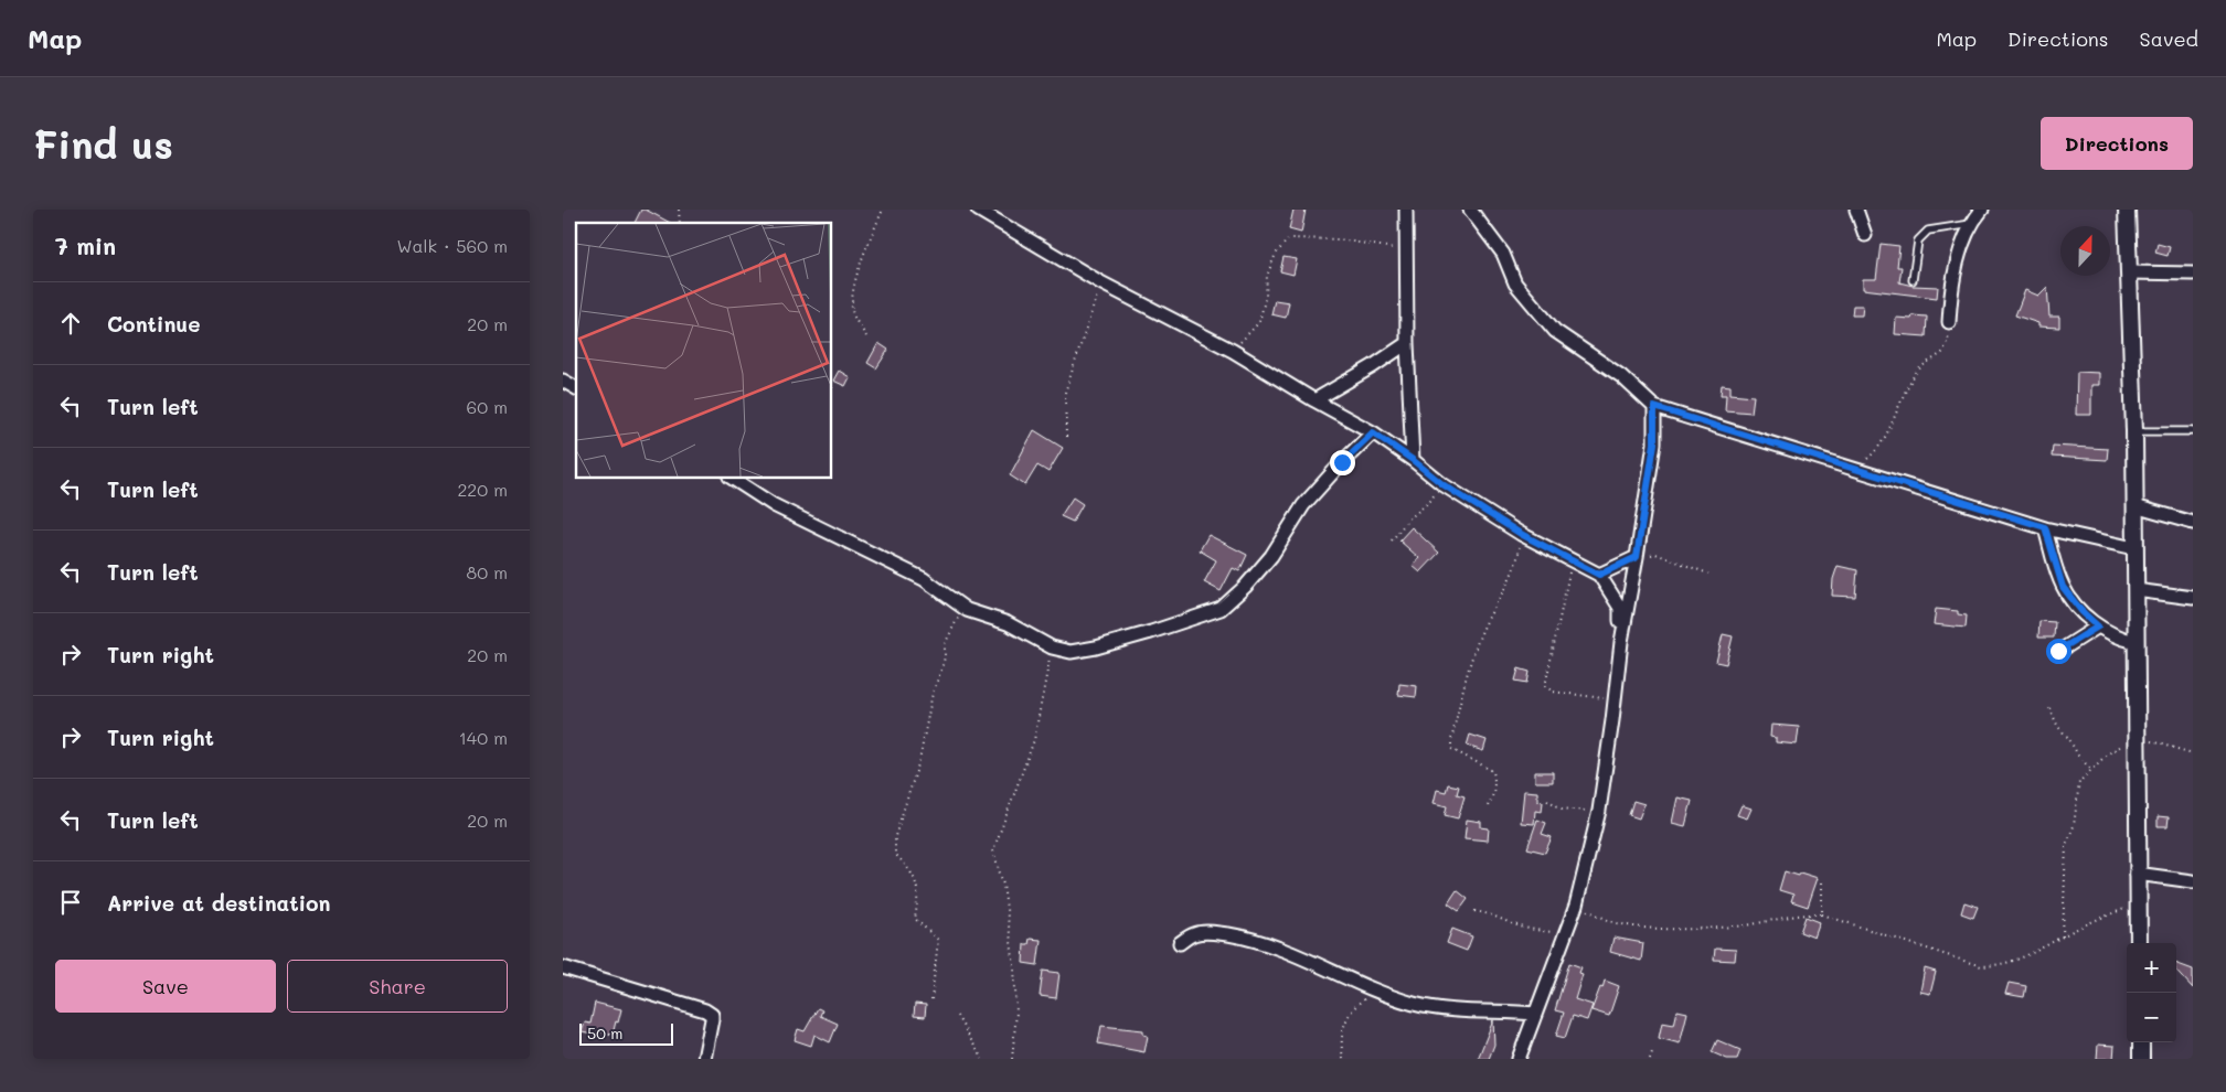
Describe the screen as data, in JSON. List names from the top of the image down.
{
  "scale_bar": "50 m",
  "north": "top",
  "page": {
    "header": "Map",
    "nav": ["Map", "Directions", "Saved"],
    "buttons": [
      "Directions",
      ["Save", "Share"]
    ],
    "title": "Find us",
    "heading": ["7 min", "Walk · 560 m"],
    "list": [
      ["Continue", "20 m"],
      ["Turn left", "60 m"],
      ["Turn left", "220 m"],
      ["Turn left", "80 m"],
      ["Turn right", "20 m"],
      ["Turn right", "140 m"],
      ["Turn left", "20 m"],
      "Arrive at destination"
    ],
    "map_buttons": ["+", "−"],
    "scale": "50 m"
  }
}
